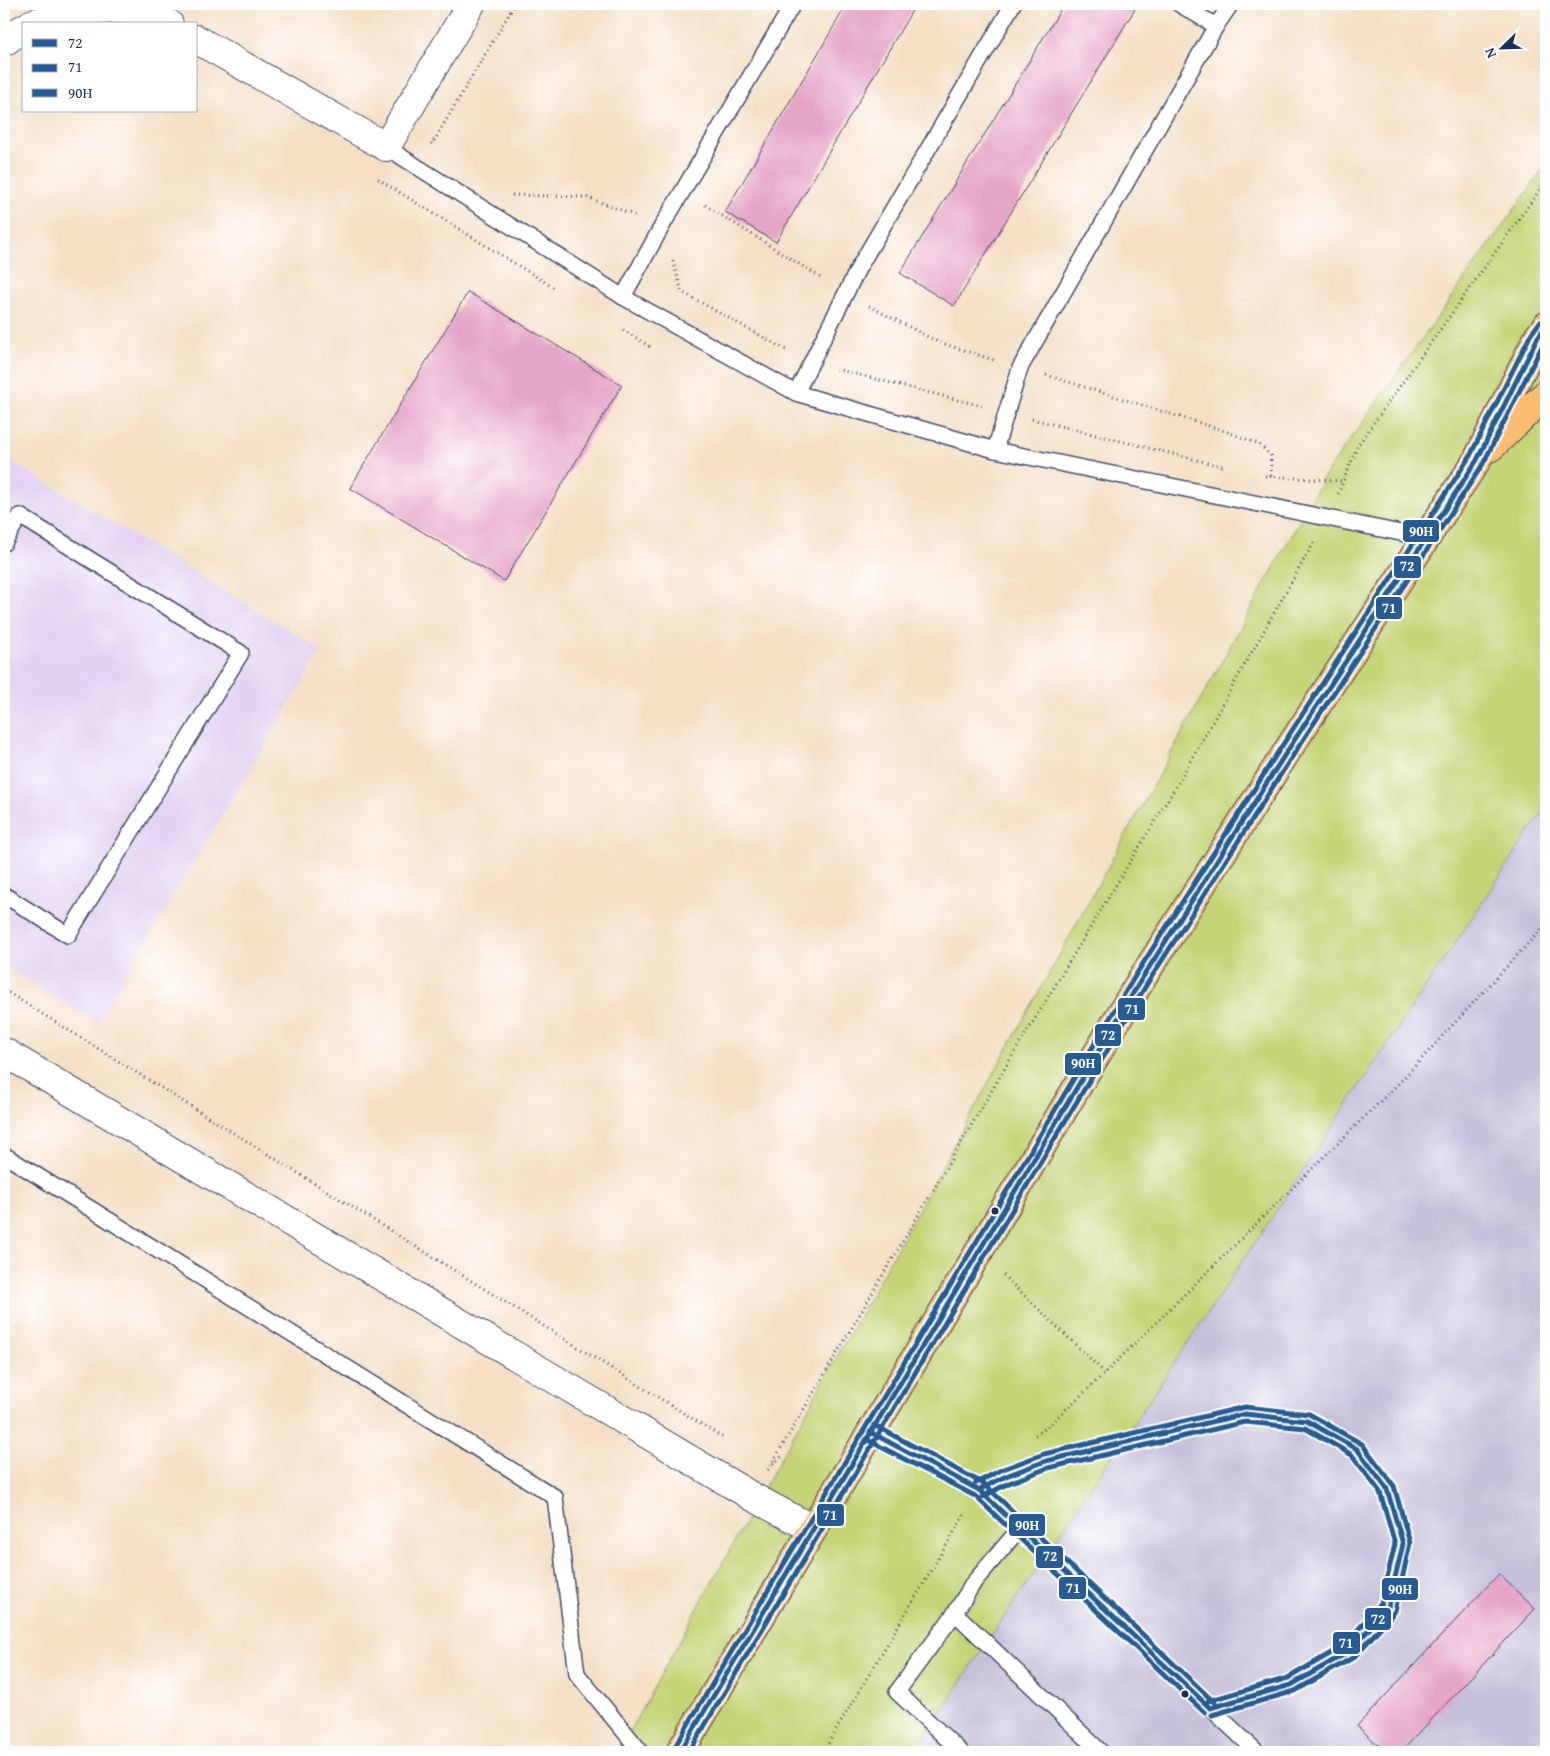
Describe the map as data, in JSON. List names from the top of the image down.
{
  "lines": ["transit line 90H", "transit line 72", "transit line 71"],
  "legend": ["72", "71", "90H"],
  "north": "bottom left"
}
